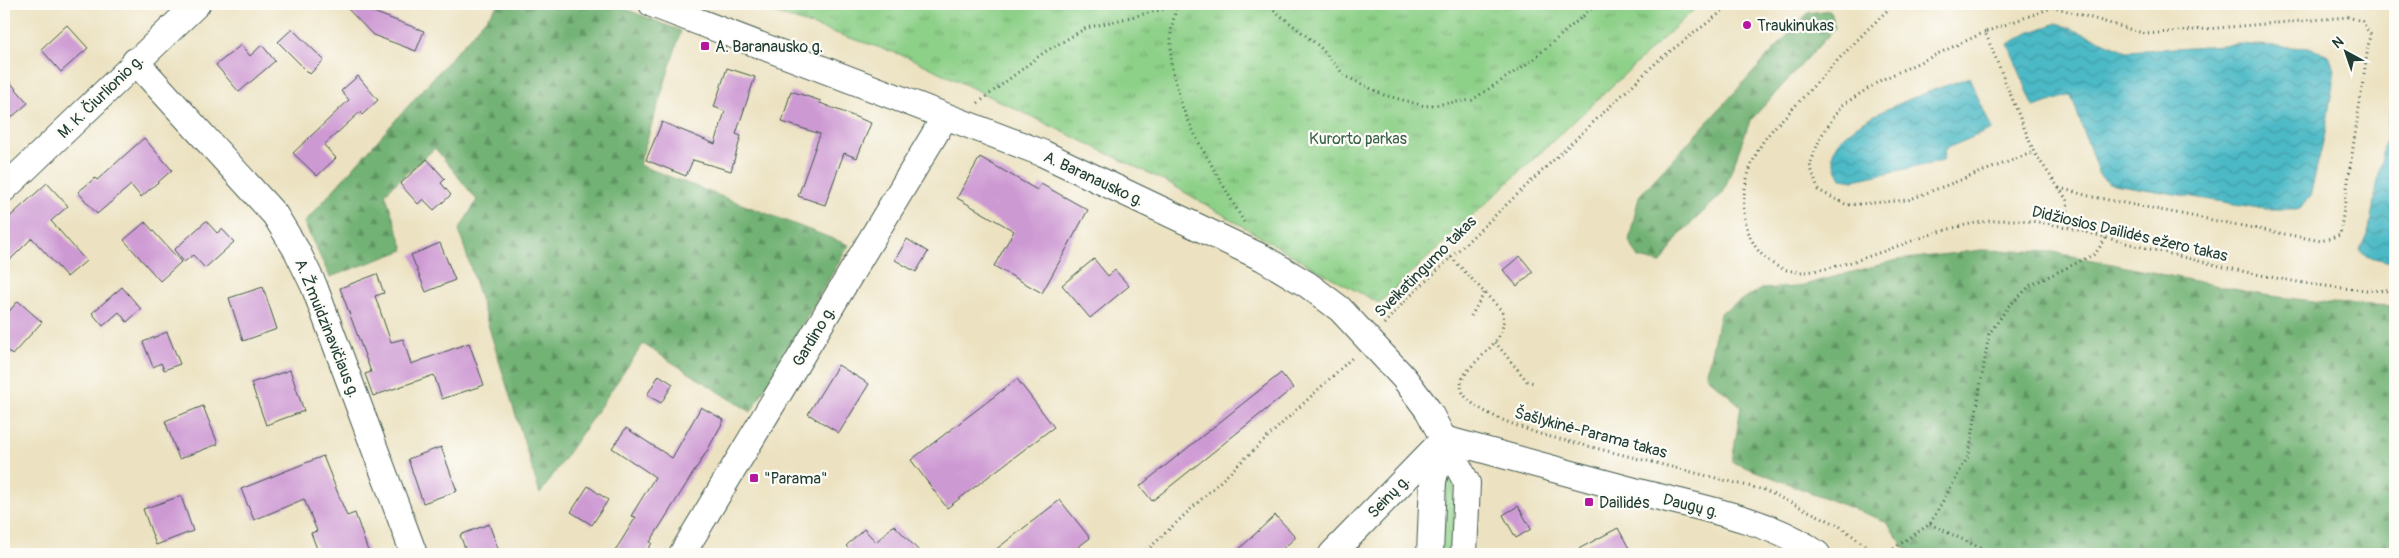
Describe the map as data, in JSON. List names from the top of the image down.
{
  "streets": {
    "street": [
      "M. K. Čiurlionio g.",
      "A. Baranausko g.",
      "A. Žmuidzinavičiaus g.",
      "Gardino g.",
      "Seinų g.",
      "Daugų g."
    ],
    "path": ["Didžiosios Dailidės ežero takas", "Sveikatingumo takas", "Šašlykinė-Parama takas"]
  },
  "crossings": [
    ["M. K. Čiurlionio g.", "A. Žmuidzinavičiaus g."],
    ["A. Baranausko g.", "Sveikatingumo takas"],
    ["A. Baranausko g.", "Gardino g."],
    ["A. Baranausko g.", "Seinų g."],
    ["A. Baranausko g.", "Daugų g."],
    ["Sveikatingumo takas", "Šašlykinė-Parama takas"],
    ["Seinų g.", "Daugų g."]
  ],
  "parks": ["Kurorto parkas"],
  "places": {
    "other": ["Traukinukas"],
    "transit": ["A. Baranausko g.", "\"Parama\"", "Dailidės"]
  },
  "north": "top left"
}
